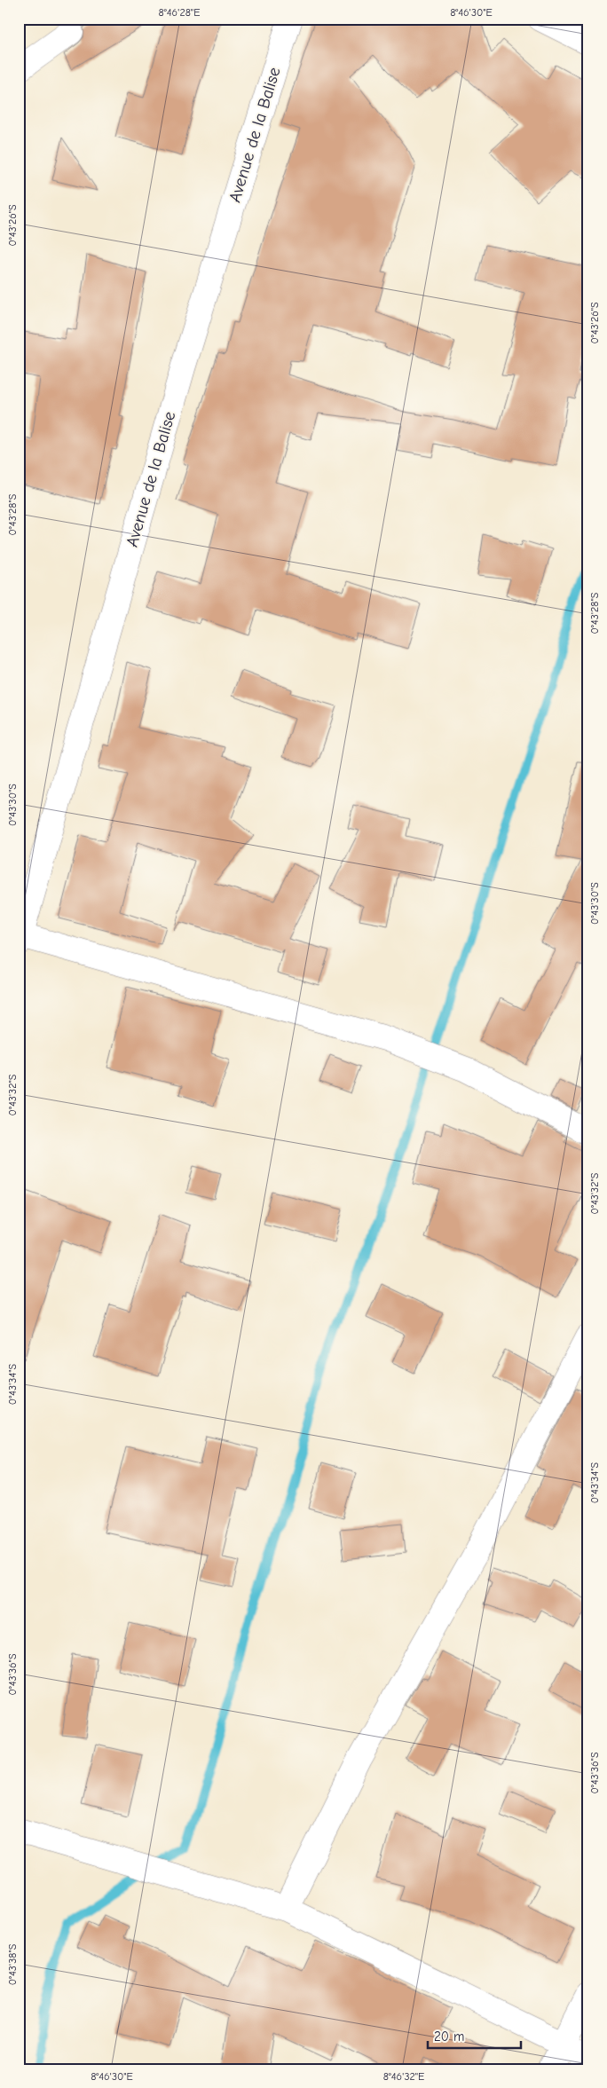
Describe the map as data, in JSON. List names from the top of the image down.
{
  "streets": {
    "street": ["Avenue de la Balise"]
  },
  "scale_bar": "20 m",
  "coordinates": [
    "8°46'28\"E",
    "8°46'30\"E",
    "0°43'26\"S",
    "0°43'28\"S",
    "0°43'30\"S",
    "0°43'32\"S",
    "0°43'34\"S",
    "0°43'36\"S",
    "0°43'38\"S",
    "8°46'32\"E"
  ]
}
